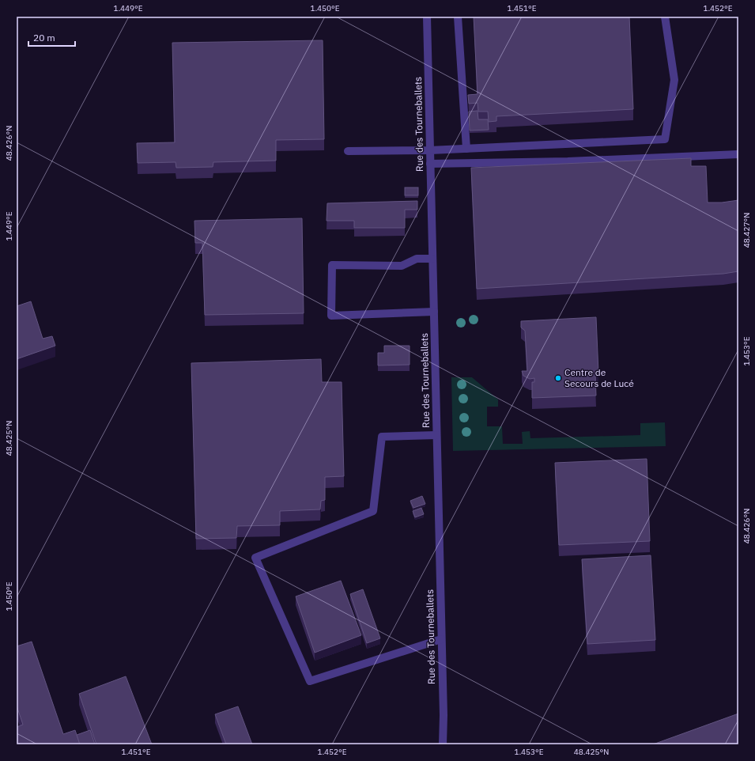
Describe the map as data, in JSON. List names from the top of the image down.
{
  "streets": {
    "street": ["Rue des Tourneballets"]
  },
  "places": ["Centre de Secours de Lucé"],
  "scale_bar": "20 m",
  "coordinates": [
    "1.449°E",
    "1.450°E",
    "1.451°E",
    "1.452°E",
    "48.426°N",
    "48.427°N",
    "1.453°E",
    "48.425°N"
  ]
}
